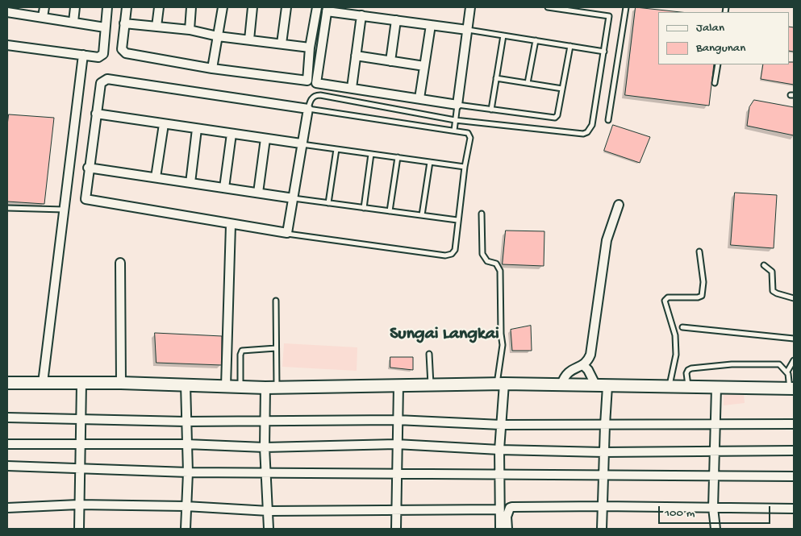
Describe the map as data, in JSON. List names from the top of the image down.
{
  "districts": ["Sungai Langkai"],
  "legend": ["Jalan", "Bangunan"],
  "scale_bar": "100 m"
}
